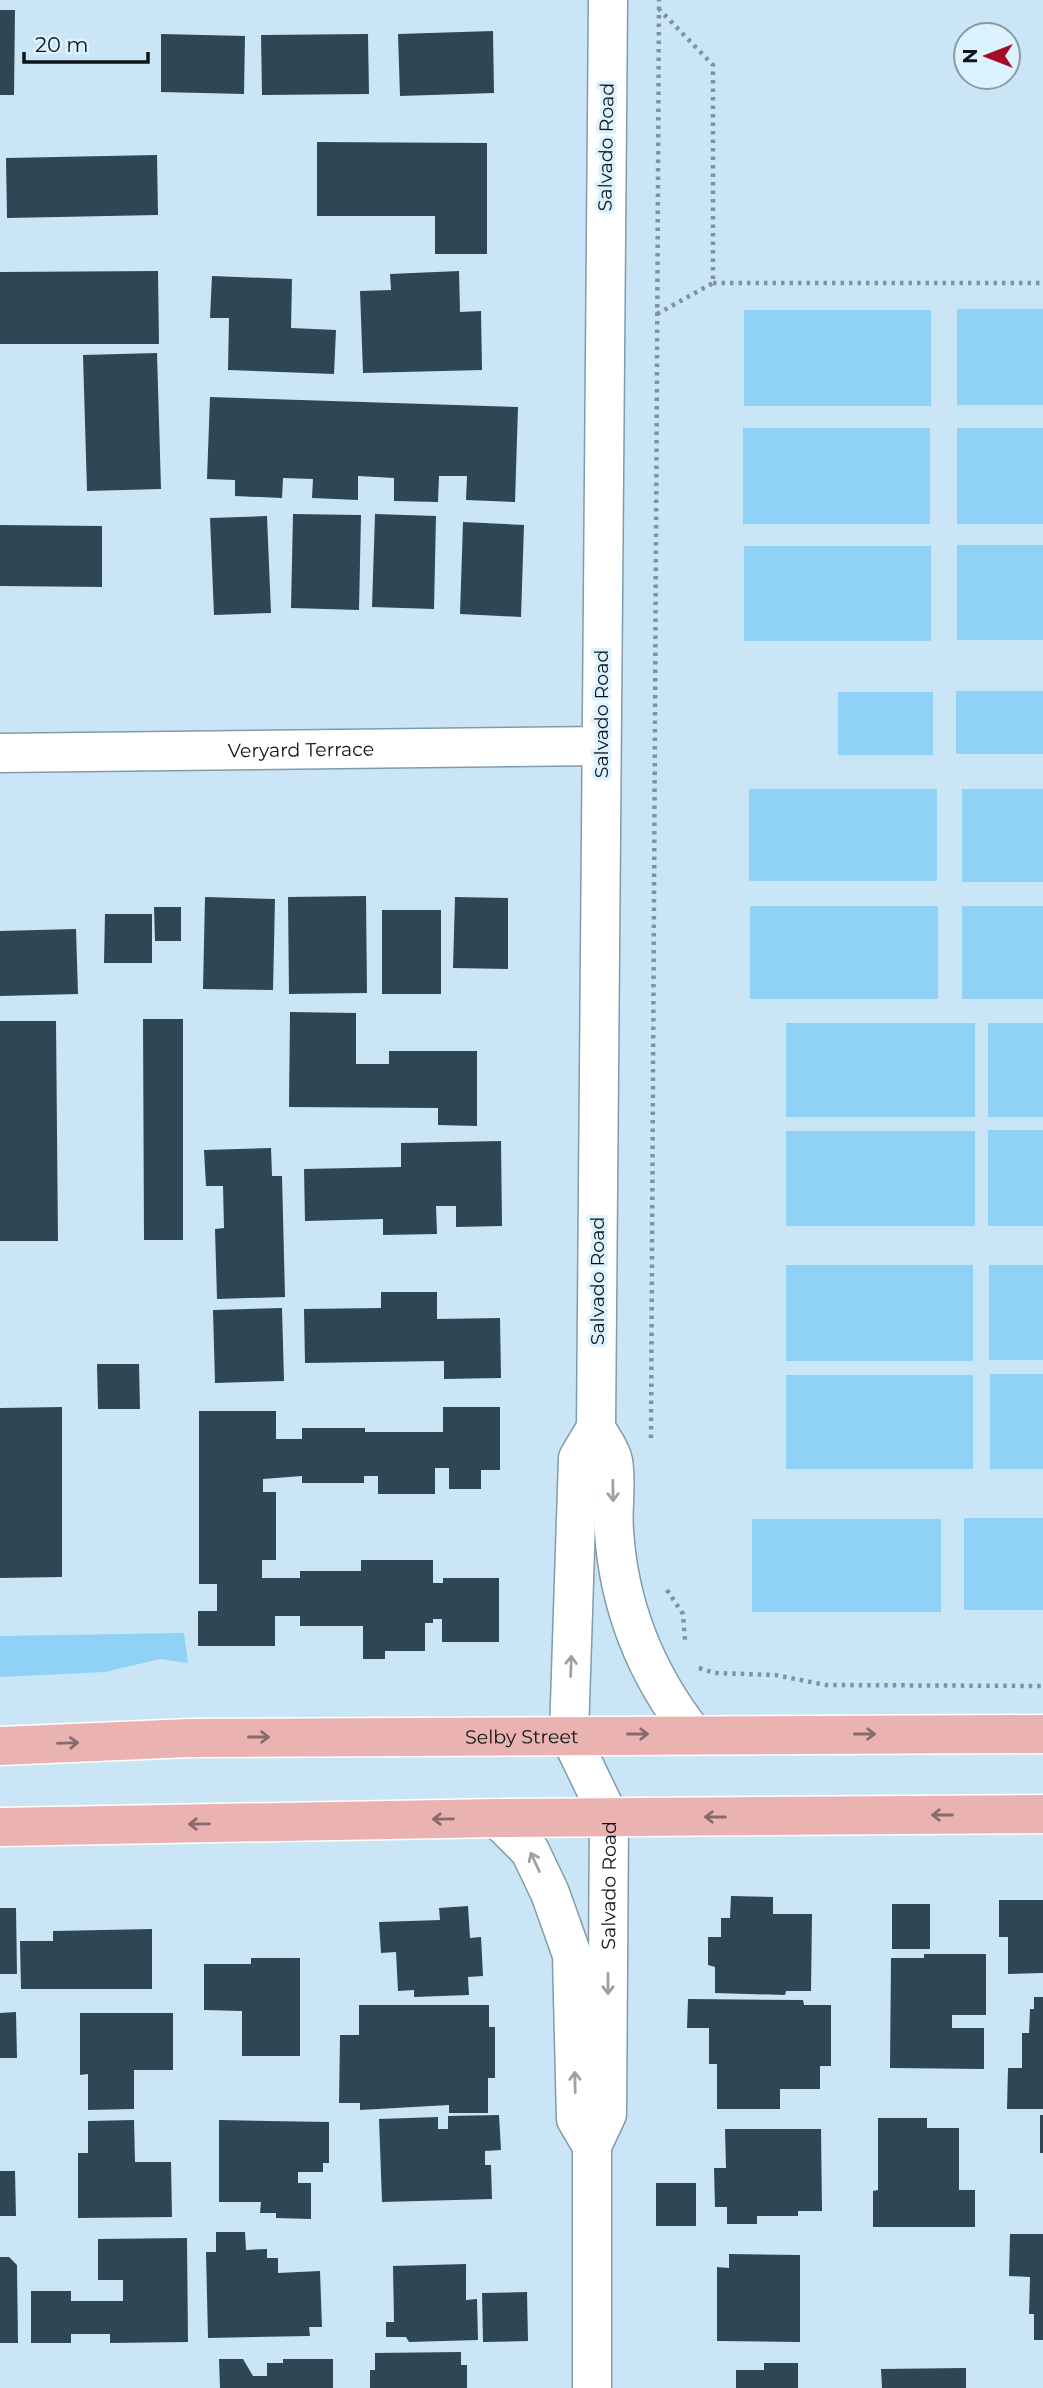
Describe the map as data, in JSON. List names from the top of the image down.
{
  "streets": {
    "main road": ["Selby Street"],
    "street": ["Salvado Road", "Veryard Terrace"]
  },
  "crossings": [
    ["Salvado Road", "Veryard Terrace"],
    ["Salvado Road", "Selby Street"]
  ],
  "scale_bar": "20 m",
  "north": "left"
}
